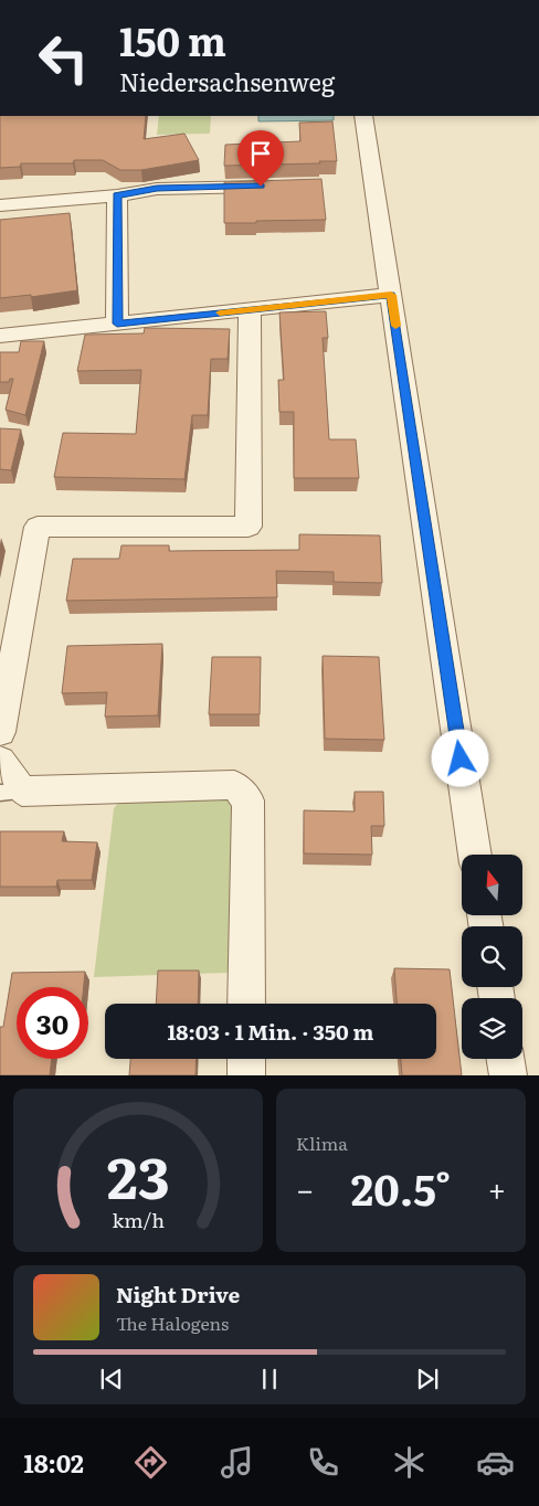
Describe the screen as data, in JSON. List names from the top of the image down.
{
  "north": "top",
  "page": {
    "turn": ["150 m", "Niedersachsenweg"],
    "limit": "30",
    "trip": "18:03 · 1 Min. · 350 m",
    "tile": "Klima",
    "heat": ["−", "20.5°", "+"],
    "song": ["Night Drive", "The Halogens"],
    "tabs": "18:02",
    "gauge": ["23", "km/h"]
  }
}
